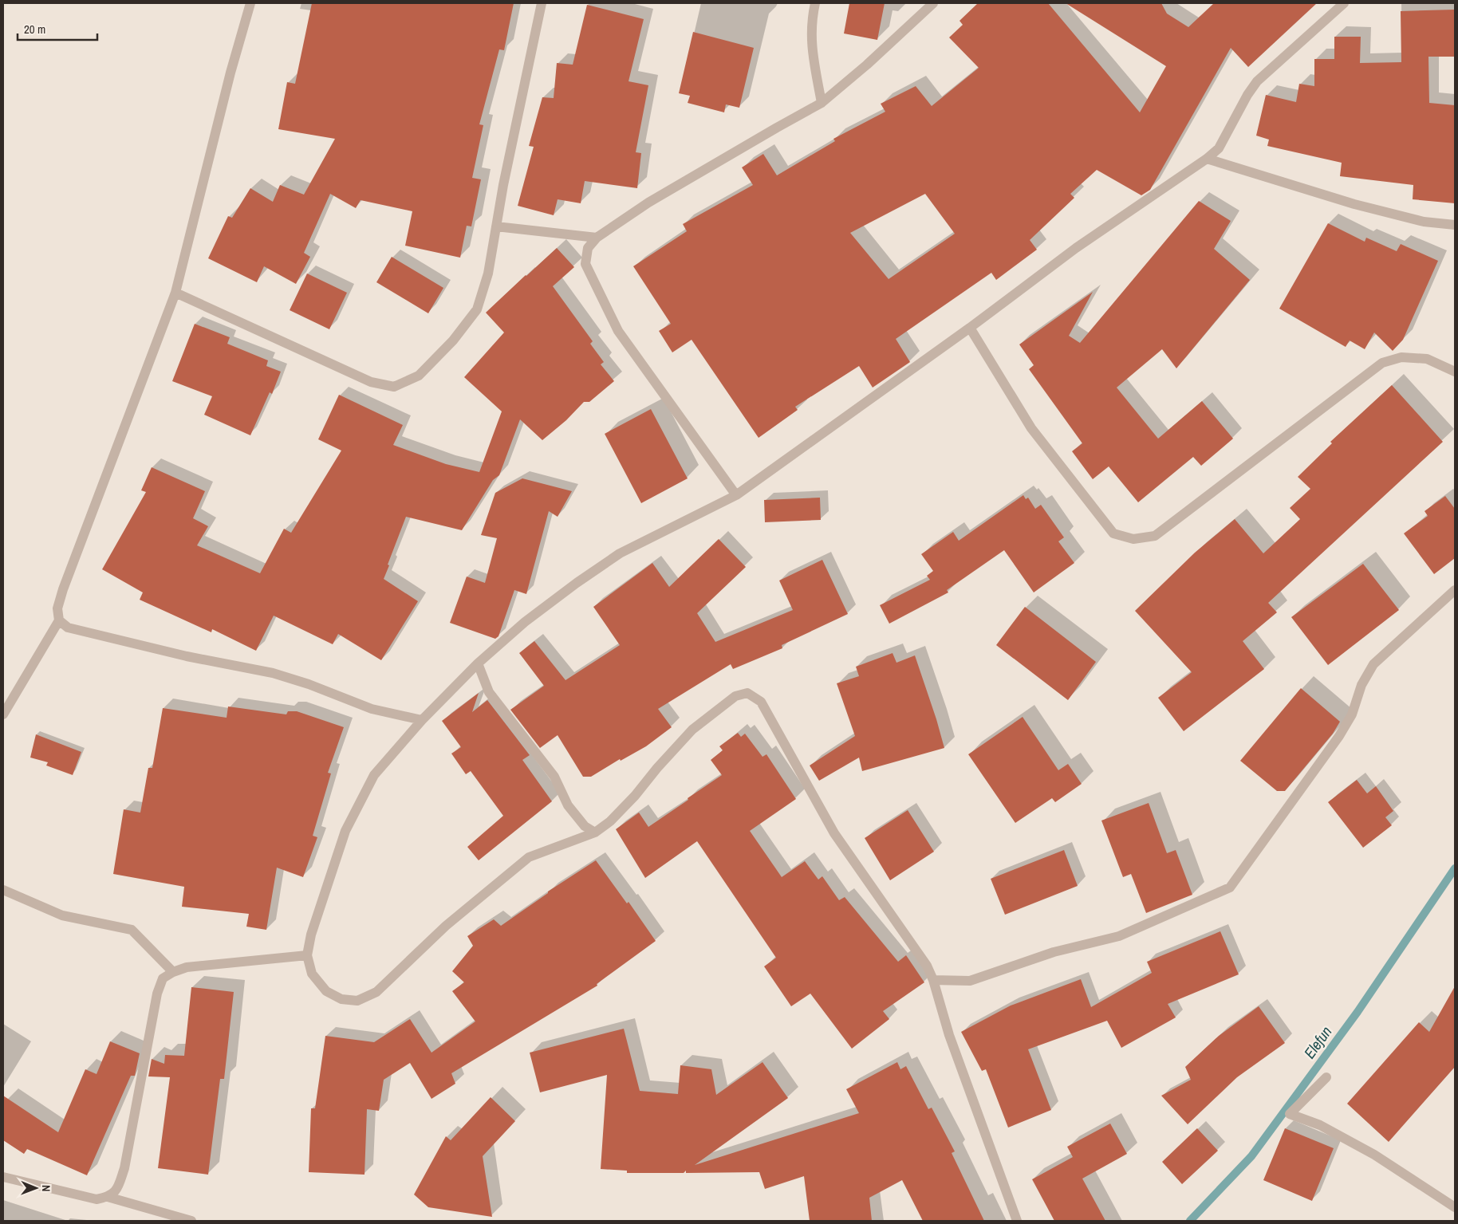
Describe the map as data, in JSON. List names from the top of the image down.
{
  "water": ["Elefun"],
  "scale_bar": "20 m",
  "north": "right"
}
